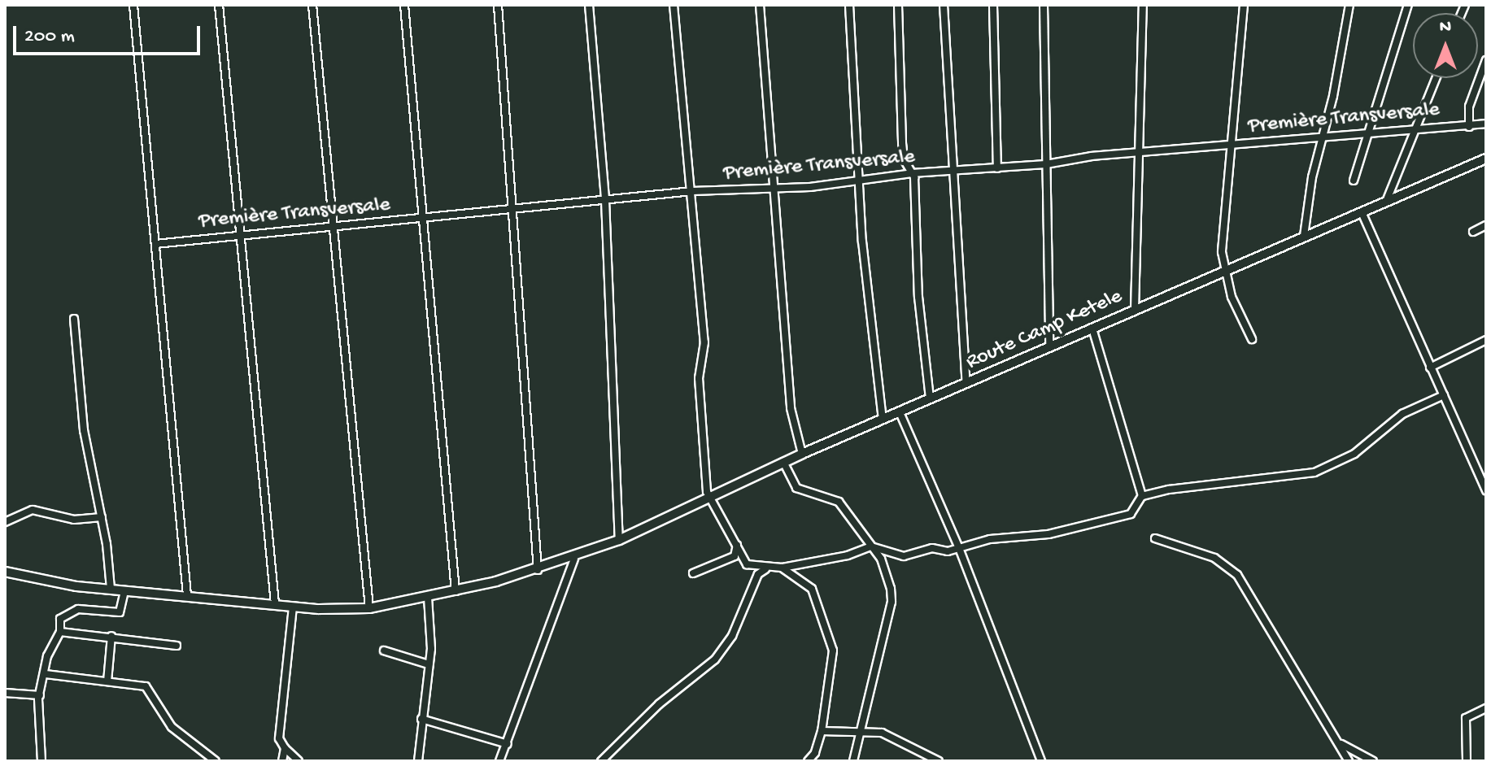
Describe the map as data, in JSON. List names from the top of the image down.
{
  "streets": {
    "street": ["Première Transversale", "Route Camp Ketele"]
  },
  "scale_bar": "200 m",
  "north": "top"
}
